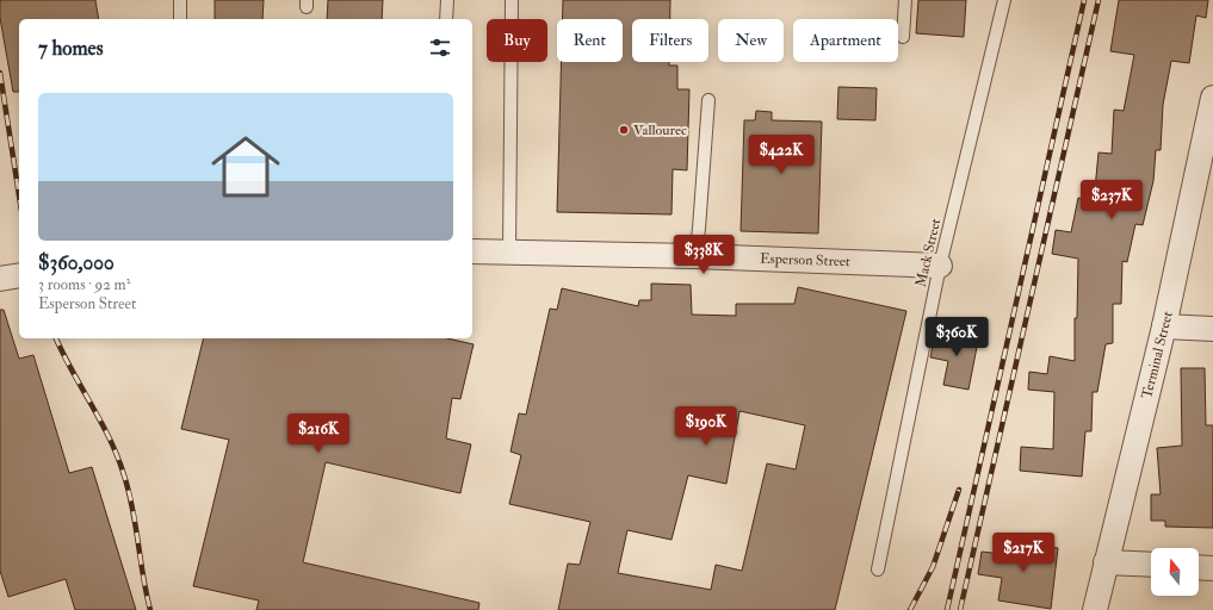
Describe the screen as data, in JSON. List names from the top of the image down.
{
  "streets": {
    "street": ["Esperson Street", "Terminal Street"],
    "lane": ["Mack Street"]
  },
  "crossings": [
    ["Mack Street", "Esperson Street"]
  ],
  "places": ["Vallourec"],
  "north": "top",
  "page": {
    "chip": [
      "Buy",
      "Rent",
      "Filters",
      "New",
      "Apartment"
    ],
    "heading": "7 homes",
    "list": [
      {
        "name": "$360,000",
        "note": "3 rooms · 92 m² · Esperson Street"
      }
    ],
    "price": [
      "$422K",
      "$237K",
      "$338K",
      "$360K",
      "$190K",
      "$216K",
      "$217K"
    ]
  }
}
